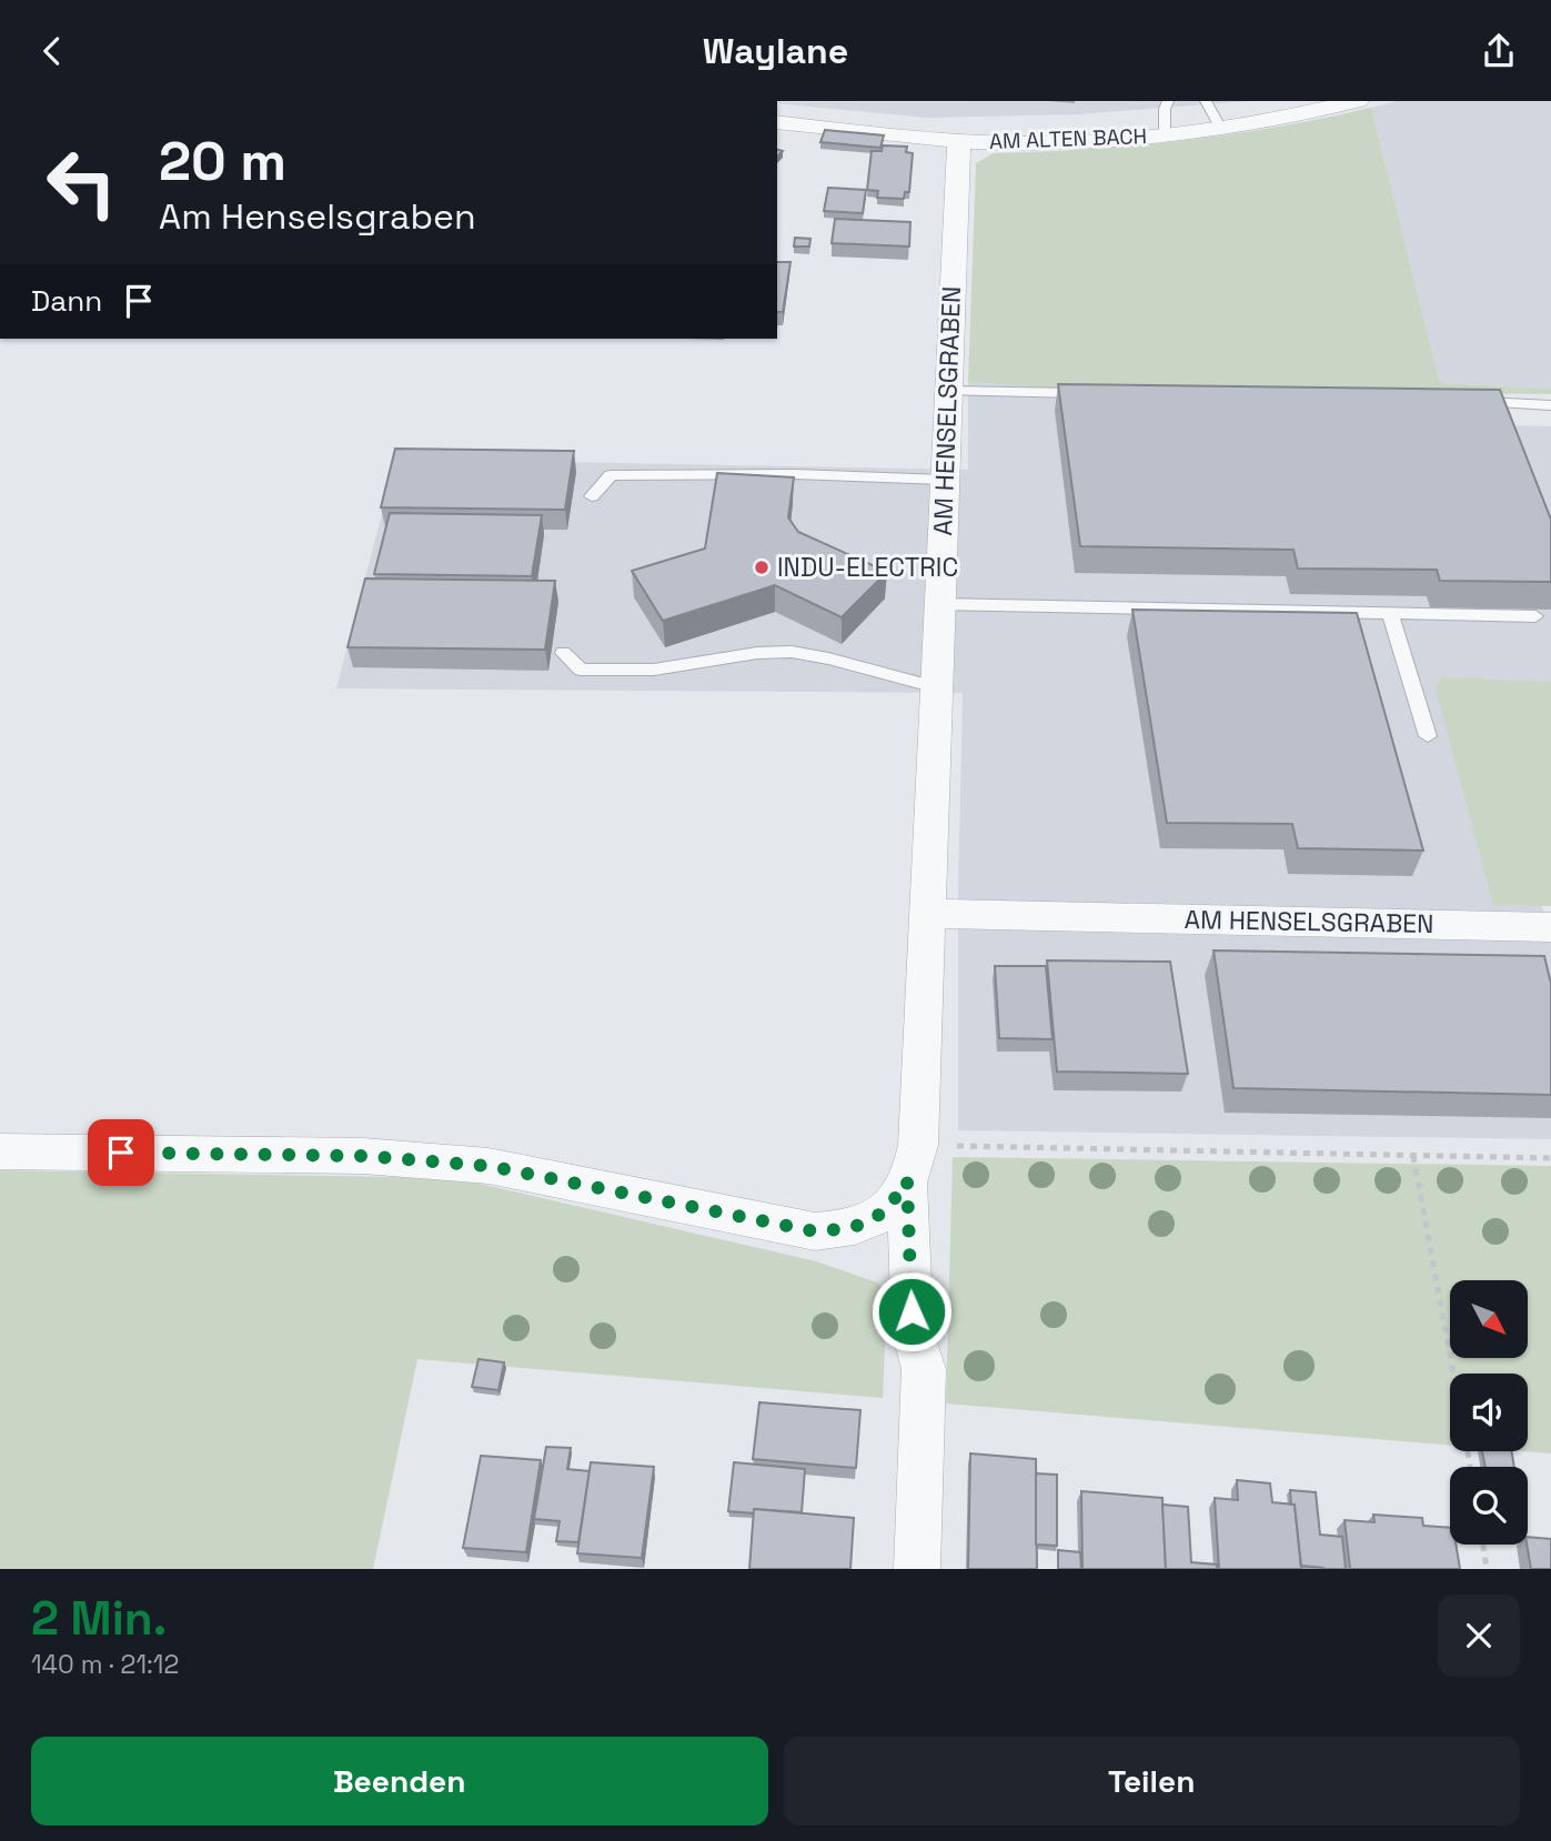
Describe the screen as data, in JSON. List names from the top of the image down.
{
  "streets": {
    "street": ["AM ALTEN BACH", "AM HENSELSGRABEN"]
  },
  "crossings": [
    ["AM ALTEN BACH", "AM HENSELSGRABEN"]
  ],
  "places": ["INDU-ELECTRIC"],
  "north": "bottom right",
  "page": {
    "header": "Waylane",
    "turn": ["20 m", "Am Henselsgraben"],
    "then": "Dann",
    "heading": ["2 Min.", "140 m · 21:12"],
    "buttons": ["Beenden", "Teilen"]
  }
}
